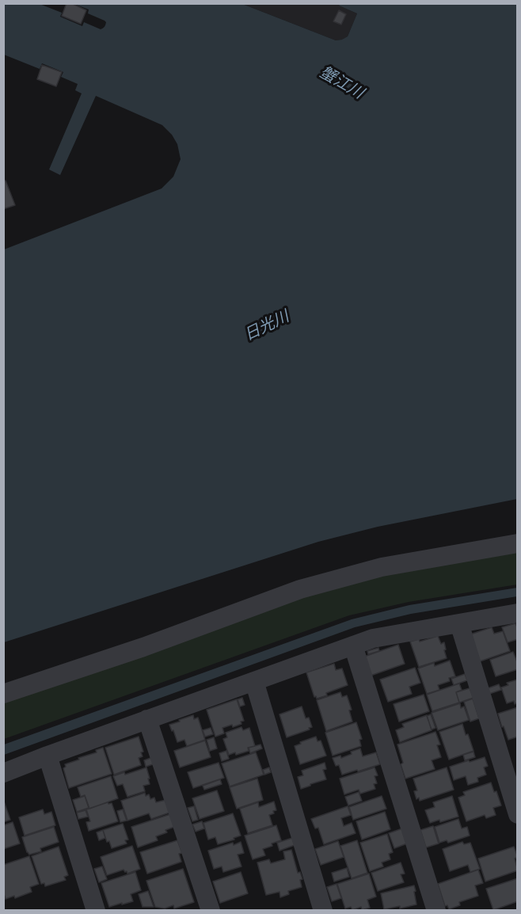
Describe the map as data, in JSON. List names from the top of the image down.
{
  "water": ["蟹江川", "日光川"]
}
